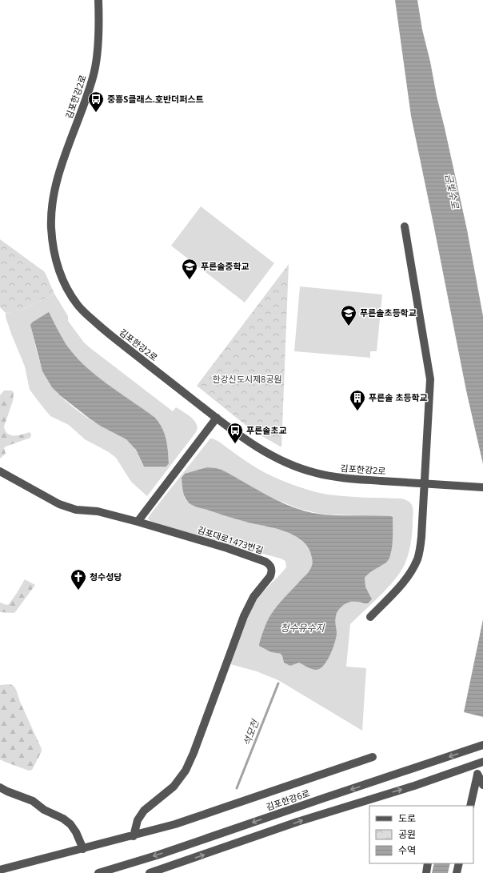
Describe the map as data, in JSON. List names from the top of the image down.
{
  "streets": {
    "street": ["김포한강2로", "김포대로1473번길", "김포한강6로"]
  },
  "water": ["금빛수로", "청수유수지", "석모천"],
  "parks": ["한강신도시제8공원"],
  "places": {
    "bus stop": ["중흥S클래스.호반더퍼스트", "푸른솔초교"],
    "school or university": ["푸른솔중학교", "푸른솔초등학교"],
    "building": ["푸른솔 초등학교"],
    "church": ["청수성당"]
  },
  "legend": ["도로", "공원", "수역"]
}
